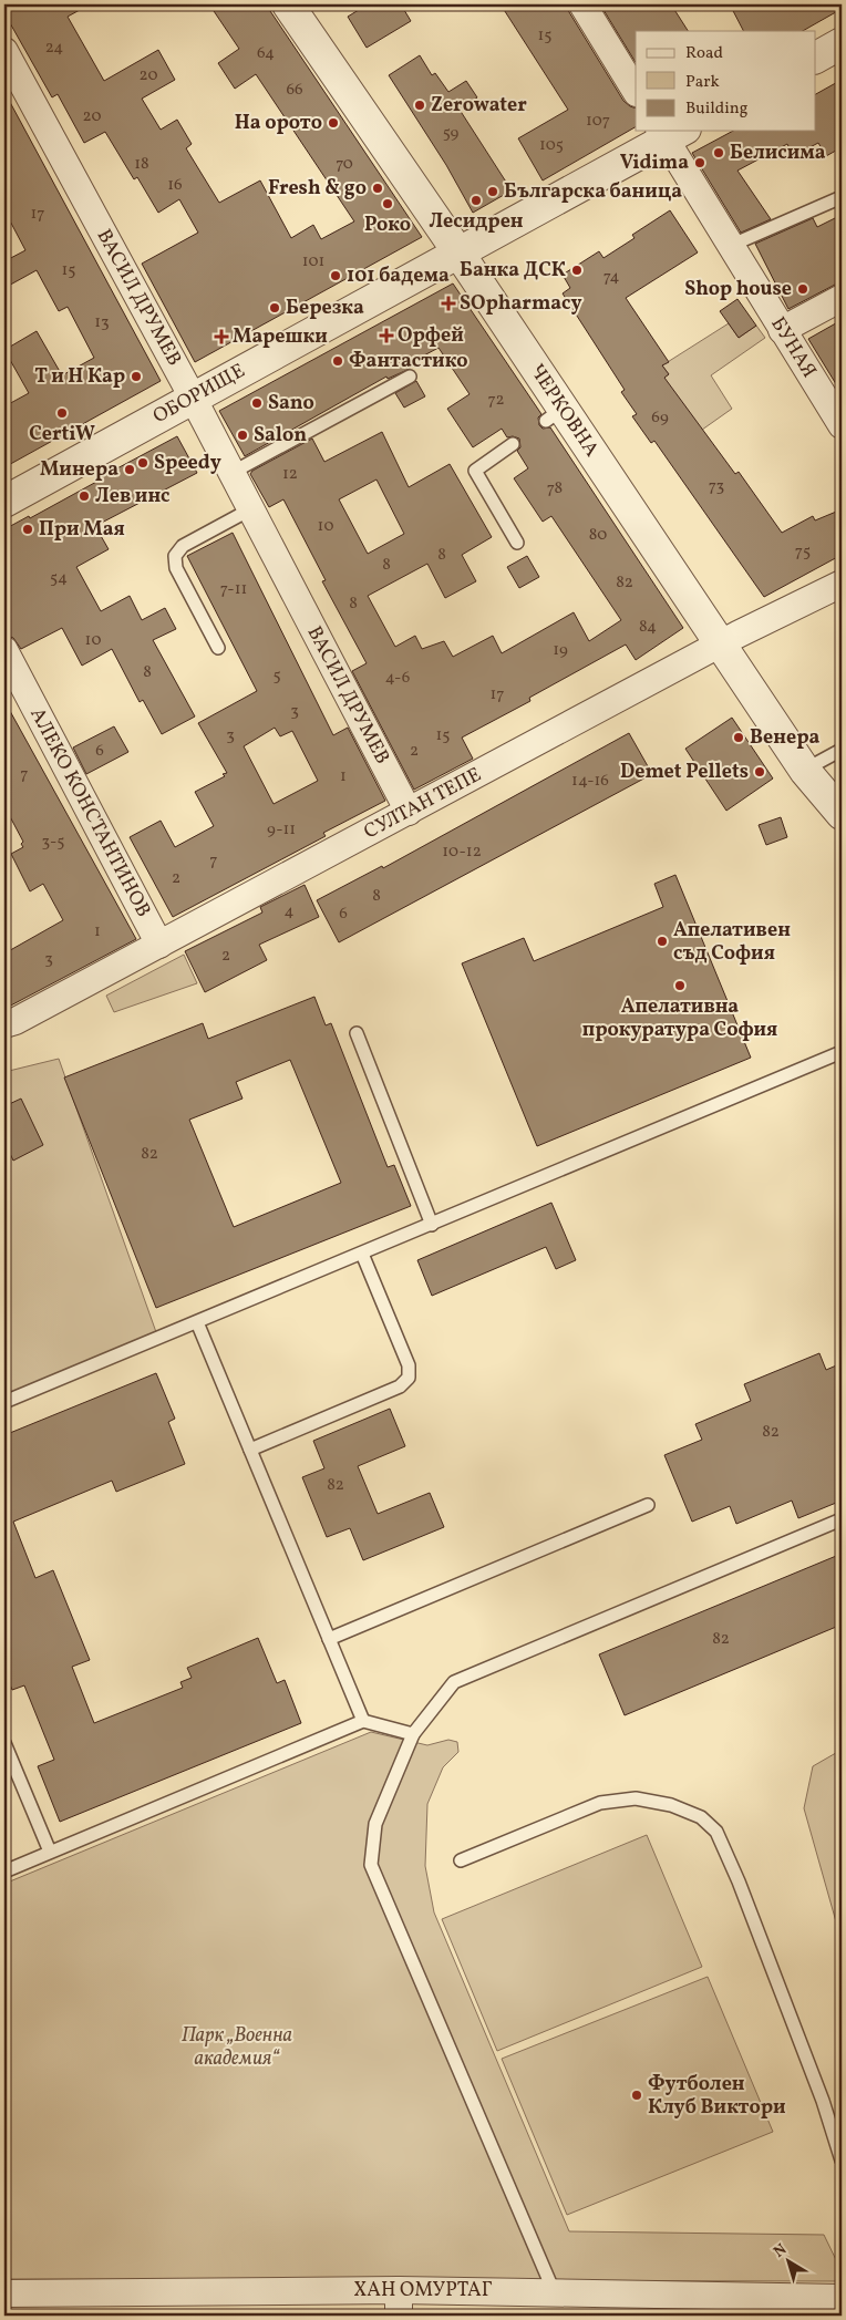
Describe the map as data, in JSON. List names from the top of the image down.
{
  "streets": {
    "street": [
      "ВАСИЛ ДРУМЕВ",
      "БУНАЯ",
      "ОБОРИЩЕ",
      "ЧЕРКОВНА",
      "СУЛТАН ТЕПЕ",
      "АЛЕКО КОНСТАНТИНОВ",
      "ХАН ОМУРТАГ"
    ]
  },
  "crossings": [
    ["ВАСИЛ ДРУМЕВ", "ОБОРИЩЕ"],
    ["ВАСИЛ ДРУМЕВ", "СУЛТАН ТЕПЕ"],
    ["БУНАЯ", "ОБОРИЩЕ"],
    ["ОБОРИЩЕ", "ЧЕРКОВНА"],
    ["ЧЕРКОВНА", "СУЛТАН ТЕПЕ"],
    ["СУЛТАН ТЕПЕ", "АЛЕКО КОНСТАНТИНОВ"]
  ],
  "parks": ["Парк „Военна академия“"],
  "places": {
    "other": [
      "Zerowater",
      "На орото",
      "Белисима",
      "Vidima",
      "Fresh & go",
      "Българска баница",
      "Лесидрен",
      "Роко",
      "Банка ДСК",
      "101 бадема",
      "Shop house",
      "Березка",
      "Фантастико",
      "Т и Н Кар",
      "Sano",
      "CertiW",
      "Salon",
      "Speedy",
      "Минера",
      "Лев инс",
      "При Мая",
      "Венера",
      "Demet Pellets",
      "Апелативен съд София",
      "Апелативна прокуратура София",
      "Футболен Клуб Виктори"
    ],
    "health": ["SOpharmacy", "Орфей", "Марешки"]
  },
  "house_numbers": [
    "15",
    "24",
    "64",
    "20",
    "66",
    "20",
    "107",
    "59",
    "105",
    "18",
    "70",
    "16",
    "17",
    "101",
    "15",
    "74",
    "13",
    "72",
    "69",
    "12",
    "73",
    "78",
    "10",
    "80",
    "75",
    "8",
    "8",
    "54",
    "82",
    "7-11",
    "8",
    "84",
    "10",
    "19",
    "8",
    "5",
    "4-6",
    "17",
    "3",
    "3",
    "15",
    "6",
    "2",
    "7",
    "1",
    "14-16",
    "9-11",
    "3-5",
    "10-12",
    "7",
    "2",
    "8",
    "4",
    "6",
    "1",
    "2",
    "3",
    "82",
    "82",
    "82",
    "82"
  ],
  "legend": ["Road", "Park", "Building"],
  "north": "top left"
}
